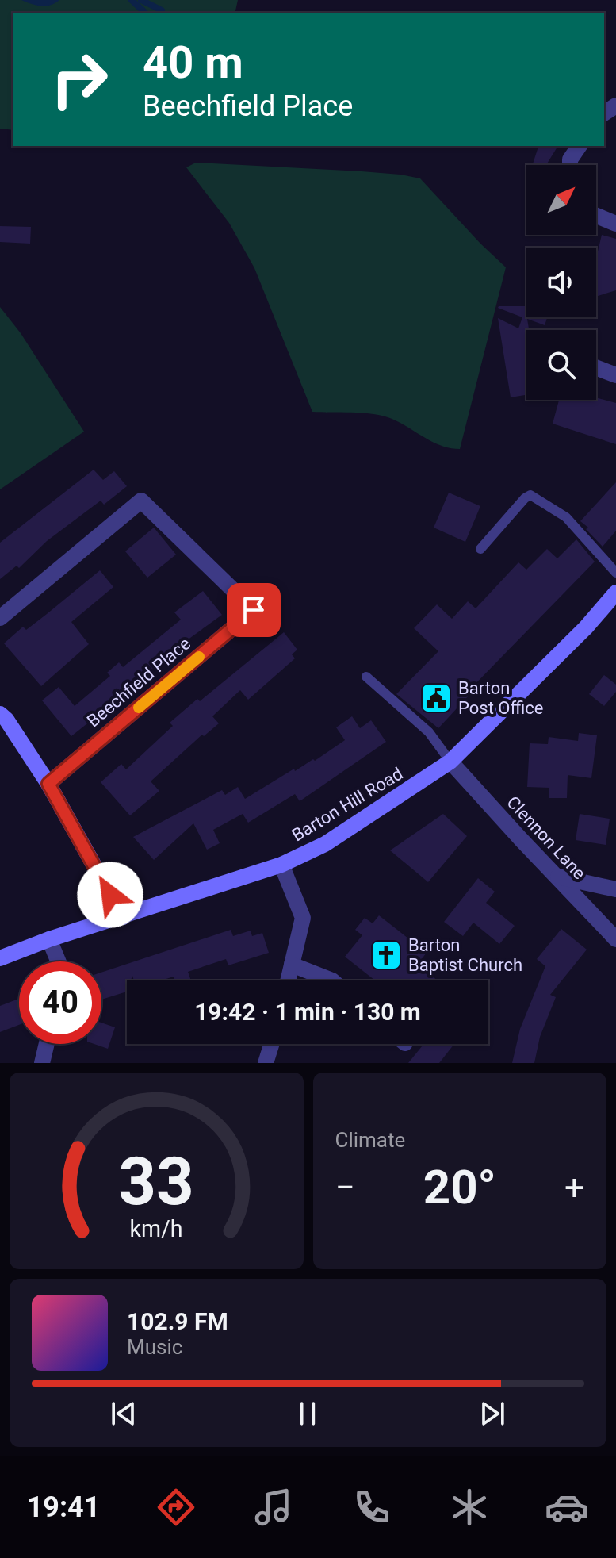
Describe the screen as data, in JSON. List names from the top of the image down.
{
  "streets": {
    "street": ["Beechfield Place", "Barton Hill Road", "Clennon Lane"]
  },
  "crossings": [
    ["Barton Hill Road", "Clennon Lane"]
  ],
  "places": {
    "public building": ["Barton Post Office"],
    "church": ["Barton Baptist Church"]
  },
  "north": "top right",
  "page": {
    "turn": ["40 m", "Beechfield Place"],
    "limit": "40",
    "trip": "19:42 · 1 min · 130 m",
    "tile": "Climate",
    "heat": ["−", "20°", "+"],
    "song": ["102.9 FM", "Music"],
    "tabs": "19:41",
    "gauge": ["33", "km/h"]
  }
}
